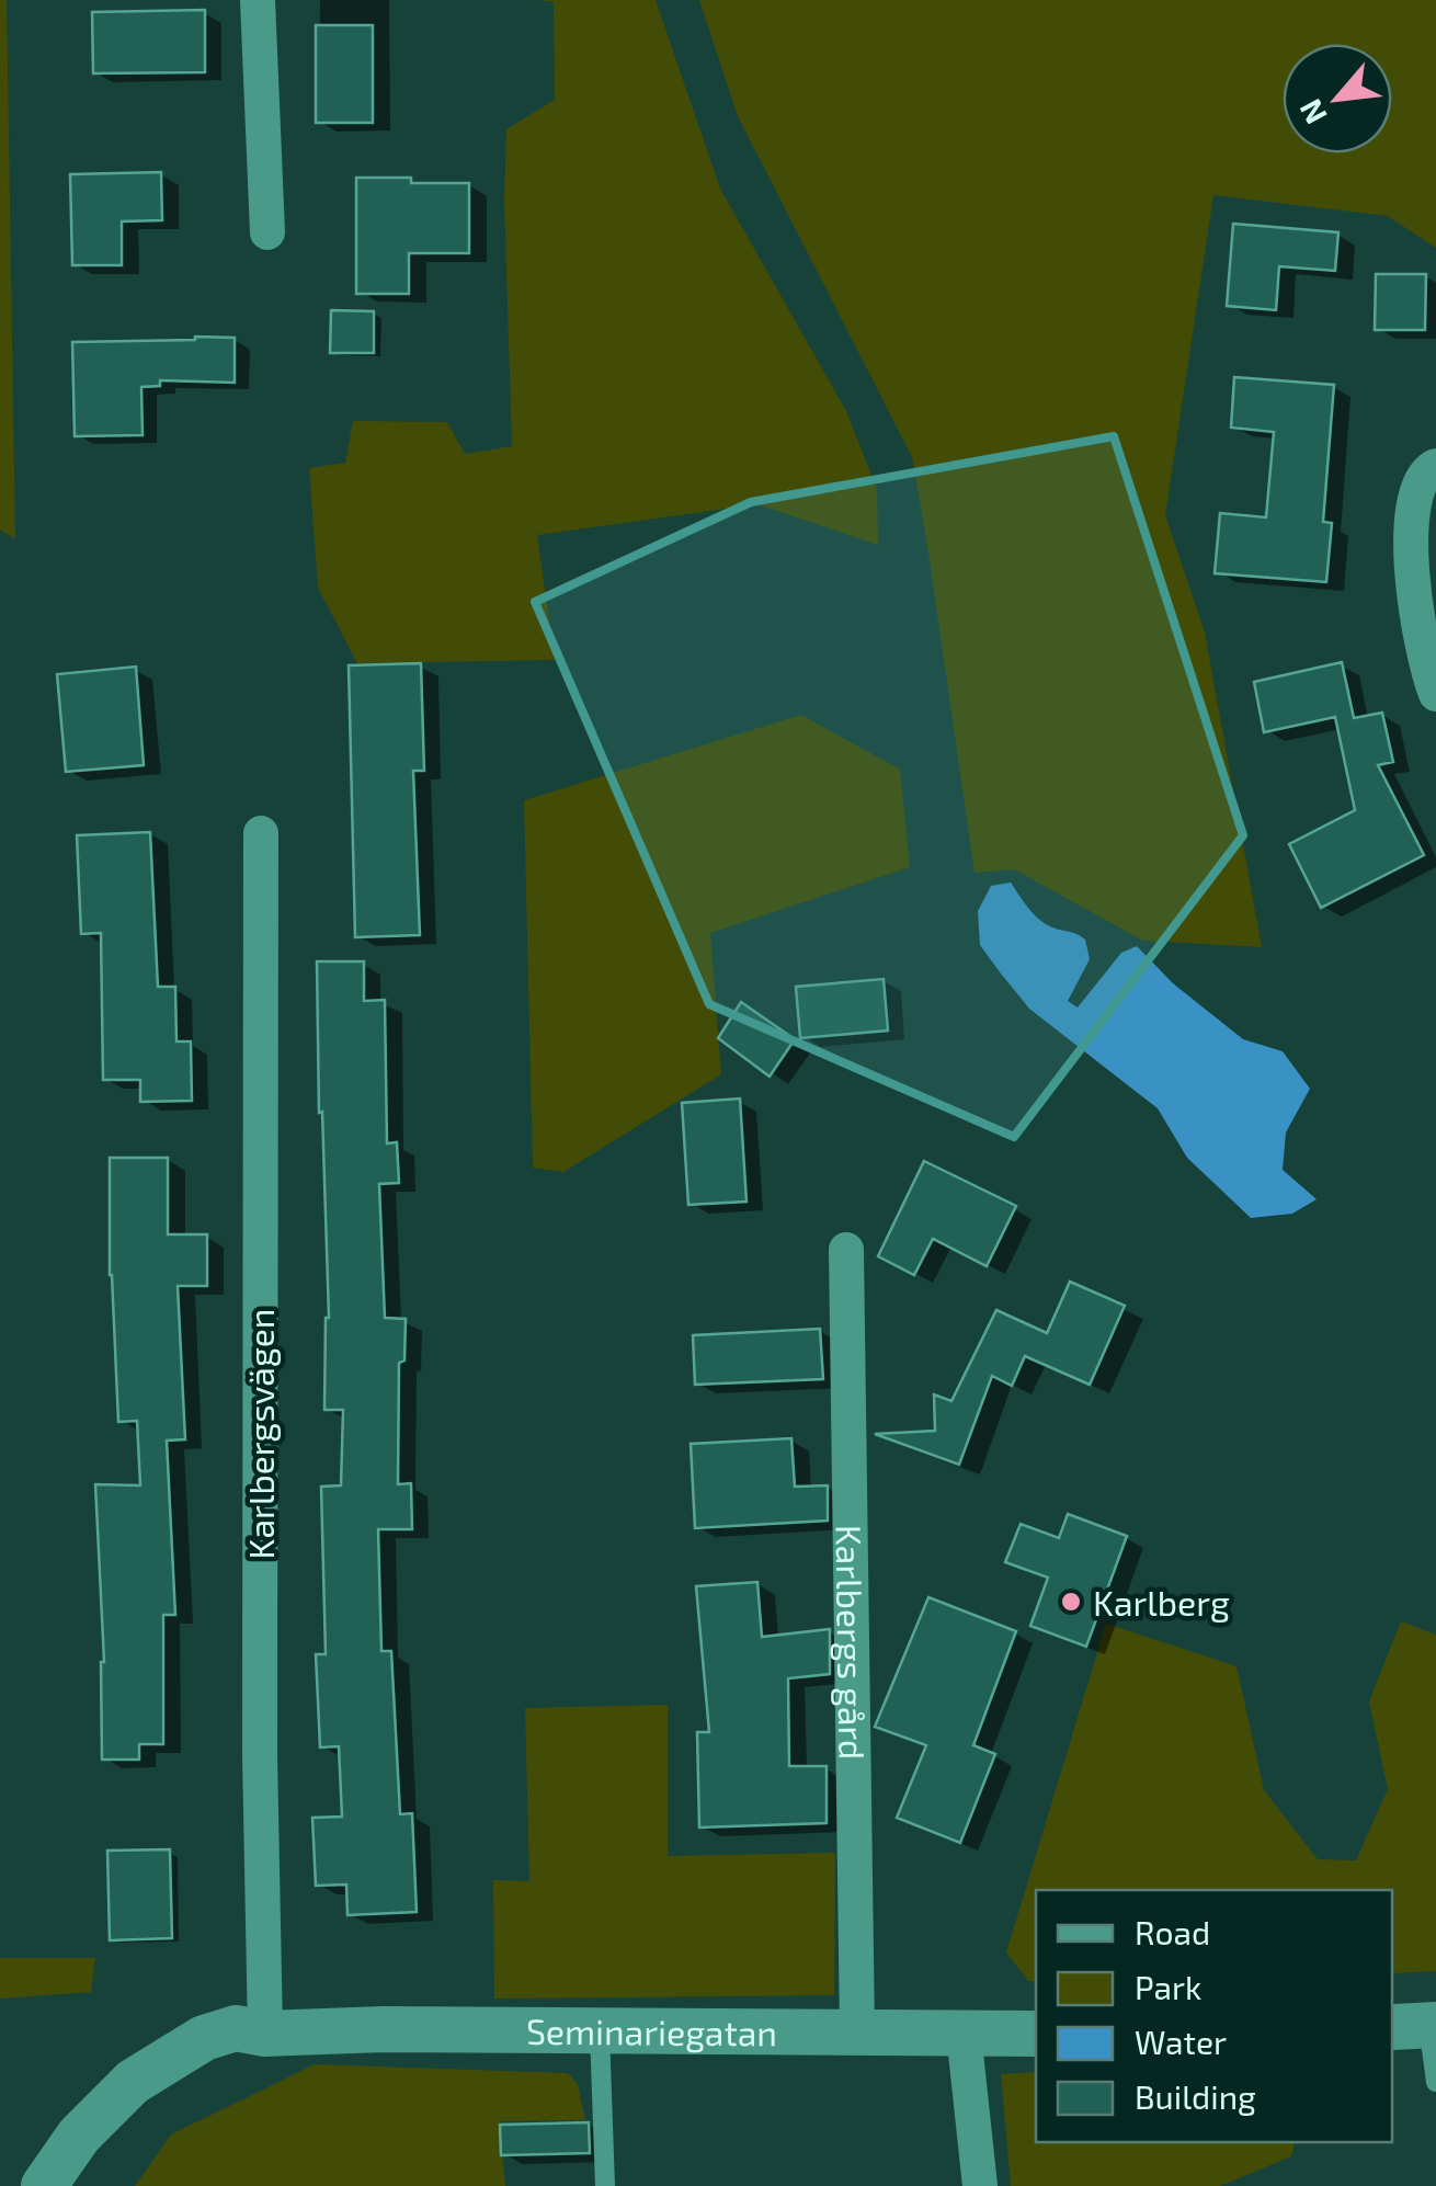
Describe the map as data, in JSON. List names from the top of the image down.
{
  "streets": {
    "street": ["Karlbergsvägen", "Karlbergs gård", "Seminariegatan"]
  },
  "crossings": [
    ["Karlbergsvägen", "Seminariegatan"],
    ["Karlbergs gård", "Seminariegatan"]
  ],
  "places": ["Karlberg"],
  "legend": [
    "Road",
    "Park",
    "Water",
    "Building"
  ],
  "north": "bottom left"
}
